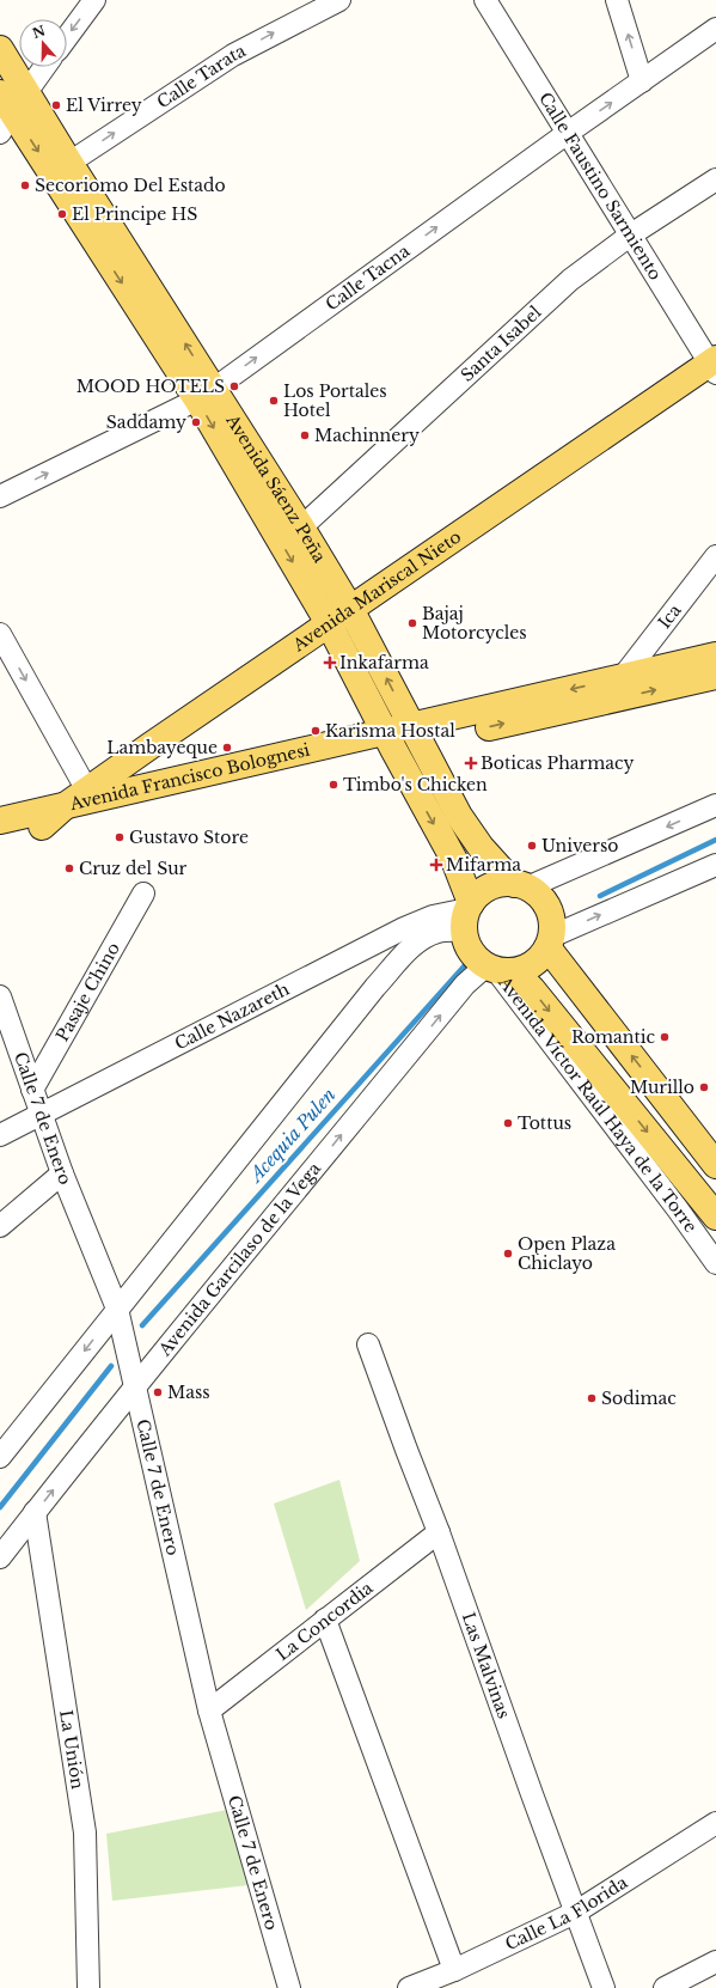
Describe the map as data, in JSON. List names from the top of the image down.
{
  "streets": {
    "main road": ["Avenida Sáenz Peña", "Avenida Mariscal Nieto", "Avenida Francisco Bolognesi"],
    "street": [
      "Calle Tarata",
      "Calle Faustino Sarmiento",
      "Calle Tacna",
      "Santa Isabel",
      "Ica",
      "Pasaje Chino",
      "Calle Nazareth",
      "Avenida Víctor Raúl Haya de la Torre",
      "Calle 7 de Enero",
      "Avenida Garcilaso de la Vega",
      "La Concordia",
      "Las Malvinas",
      "La Unión",
      "Calle La Florida"
    ]
  },
  "crossings": [
    ["Calle Tarata", "Avenida Sáenz Peña"],
    ["Calle Faustino Sarmiento", "Calle Tacna"],
    ["Calle Faustino Sarmiento", "Santa Isabel"],
    ["Calle Faustino Sarmiento", "Avenida Mariscal Nieto"],
    ["Calle Tacna", "Avenida Sáenz Peña"],
    ["Santa Isabel", "Avenida Sáenz Peña"],
    ["Avenida Sáenz Peña", "Avenida Mariscal Nieto"],
    ["Avenida Sáenz Peña", "Avenida Francisco Bolognesi"],
    ["Avenida Sáenz Peña", "Calle Nazareth"],
    ["Avenida Sáenz Peña", "Avenida Víctor Raúl Haya de la Torre"],
    ["Avenida Sáenz Peña", "Avenida Garcilaso de la Vega"],
    ["Avenida Mariscal Nieto", "Avenida Francisco Bolognesi"],
    ["Ica", "Avenida Francisco Bolognesi"],
    ["Pasaje Chino", "Calle 7 de Enero"],
    ["Calle Nazareth", "Avenida Víctor Raúl Haya de la Torre"],
    ["Calle Nazareth", "Calle 7 de Enero"],
    ["Calle Nazareth", "Avenida Garcilaso de la Vega"],
    ["Avenida Víctor Raúl Haya de la Torre", "Avenida Garcilaso de la Vega"],
    ["Calle 7 de Enero", "Avenida Garcilaso de la Vega"],
    ["Calle 7 de Enero", "La Concordia"],
    ["Avenida Garcilaso de la Vega", "La Unión"],
    ["La Concordia", "Las Malvinas"],
    ["Las Malvinas", "Calle La Florida"]
  ],
  "one_way": ["Calle Tarata", "Calle Tacna"],
  "water": ["Acequia Pulen"],
  "places": {
    "other": [
      "El Virrey",
      "Secoriomo Del Estado",
      "El Principe HS",
      "MOOD HOTELS",
      "Los Portales Hotel",
      "Saddamy",
      "Machinnery",
      "Bajaj Motorcycles",
      "Karisma Hostal",
      "Lambayeque",
      "Timbo's Chicken",
      "Gustavo Store",
      "Universo",
      "Cruz del Sur",
      "Romantic",
      "Murillo",
      "Tottus",
      "Open Plaza Chiclayo",
      "Mass",
      "Sodimac"
    ],
    "health": ["Inkafarma", "Boticas Pharmacy", "Mifarma"]
  },
  "north": "top"
}
